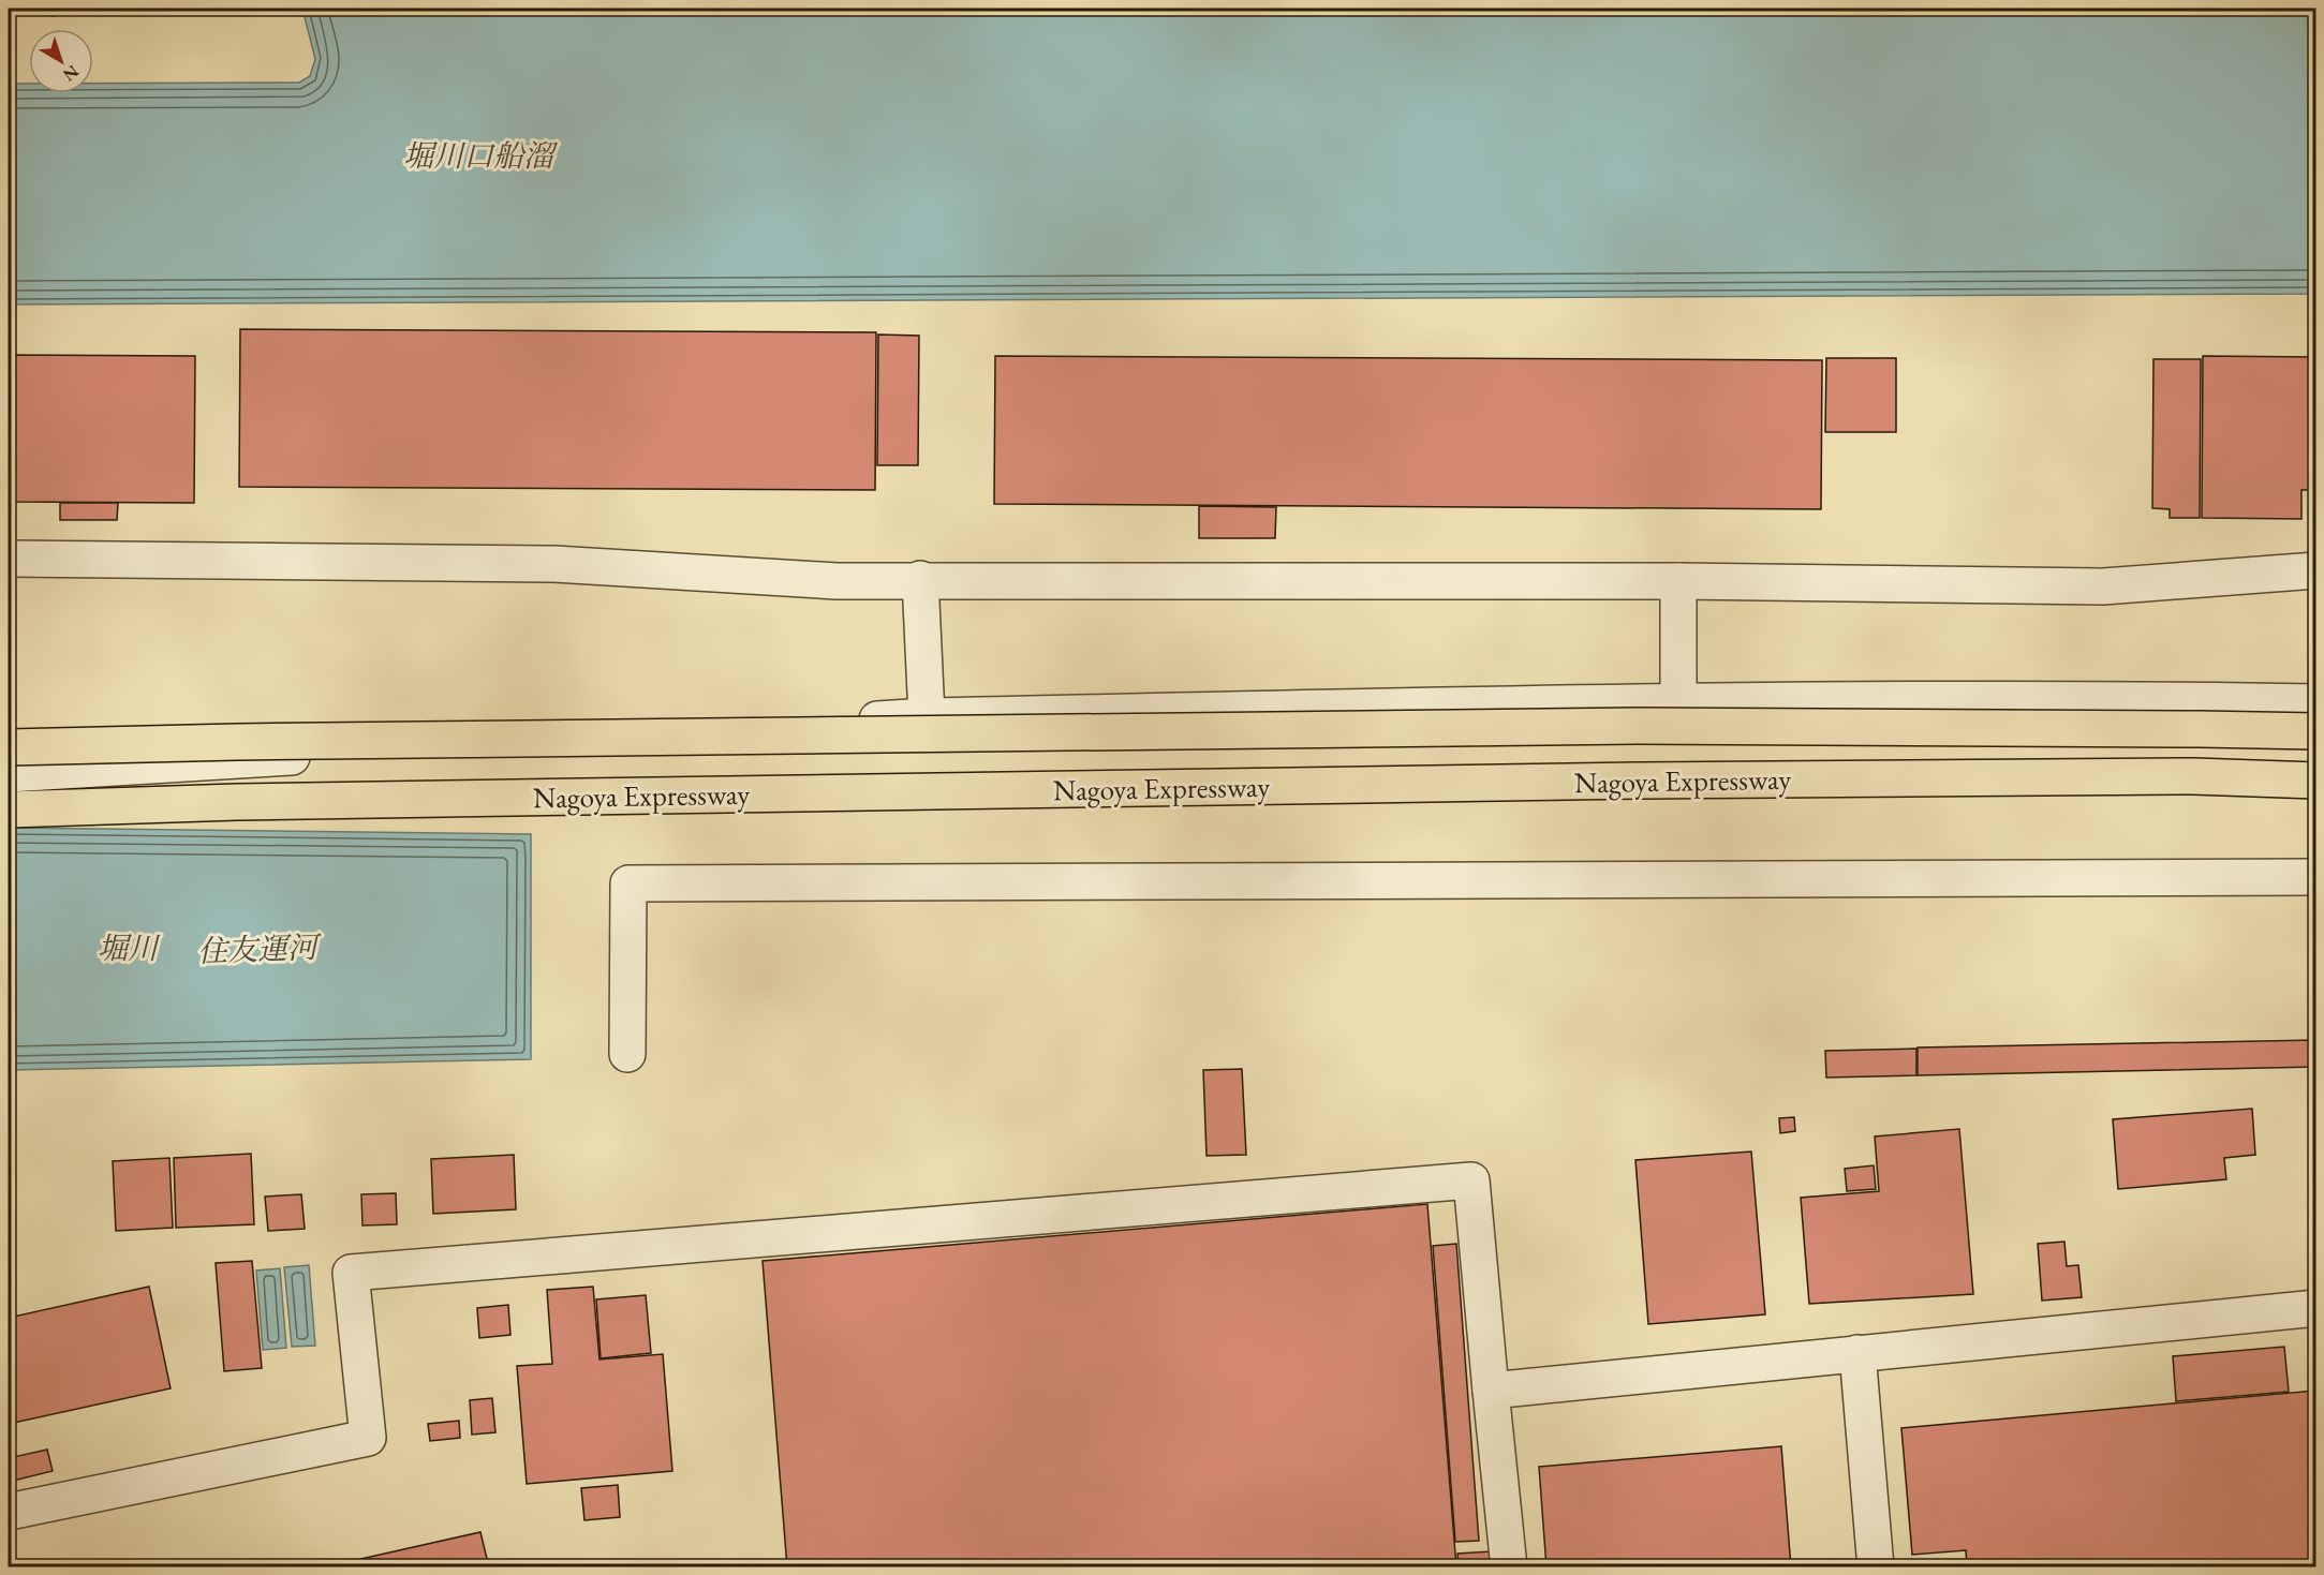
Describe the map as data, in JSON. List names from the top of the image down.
{
  "streets": {
    "highway": ["Nagoya Expressway"]
  },
  "water": ["堀川口船溜", "堀川", "住友運河"],
  "north": "bottom right"
}
